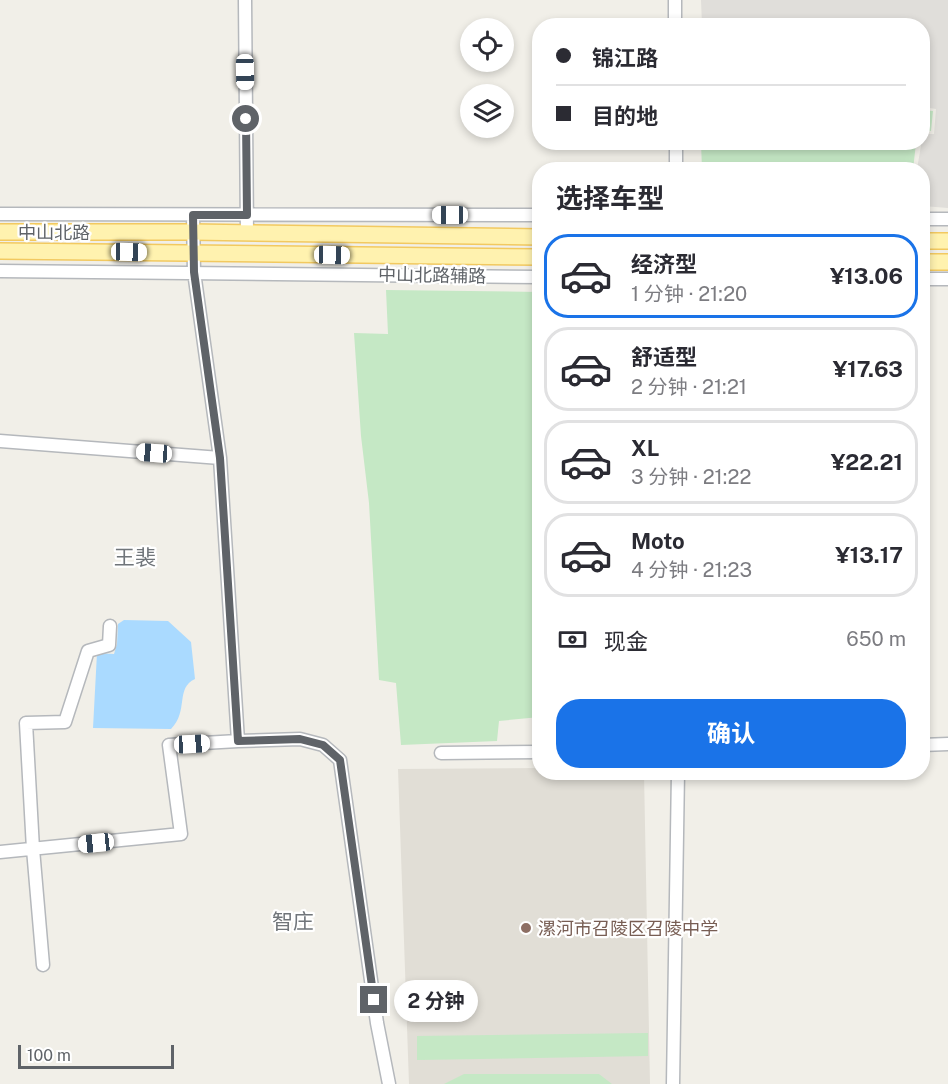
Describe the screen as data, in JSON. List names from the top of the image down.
{
  "streets": {
    "main road": ["中山北路"],
    "street": ["中山北路辅路"]
  },
  "districts": ["王裴", "智庄"],
  "places": ["漯河市召陵区召陵中学"],
  "scale_bar": "100 m",
  "page": {
    "banner": ["锦江路", "目的地"],
    "heading": "选择车型",
    "list": [
      {
        "name": "经济型",
        "note": "1 分钟 · 21:20",
        "value": "¥13.06"
      },
      {
        "name": "舒适型",
        "note": "2 分钟 · 21:21",
        "value": "¥17.63"
      },
      {
        "name": "XL",
        "note": "3 分钟 · 21:22",
        "value": "¥22.21"
      },
      {
        "name": "Moto",
        "note": "4 分钟 · 21:23",
        "value": "¥13.17"
      }
    ],
    "pay": ["现金", "650 m"],
    "buttons": "确认",
    "bubble": "2 分钟",
    "scale": "100 m"
  }
}
